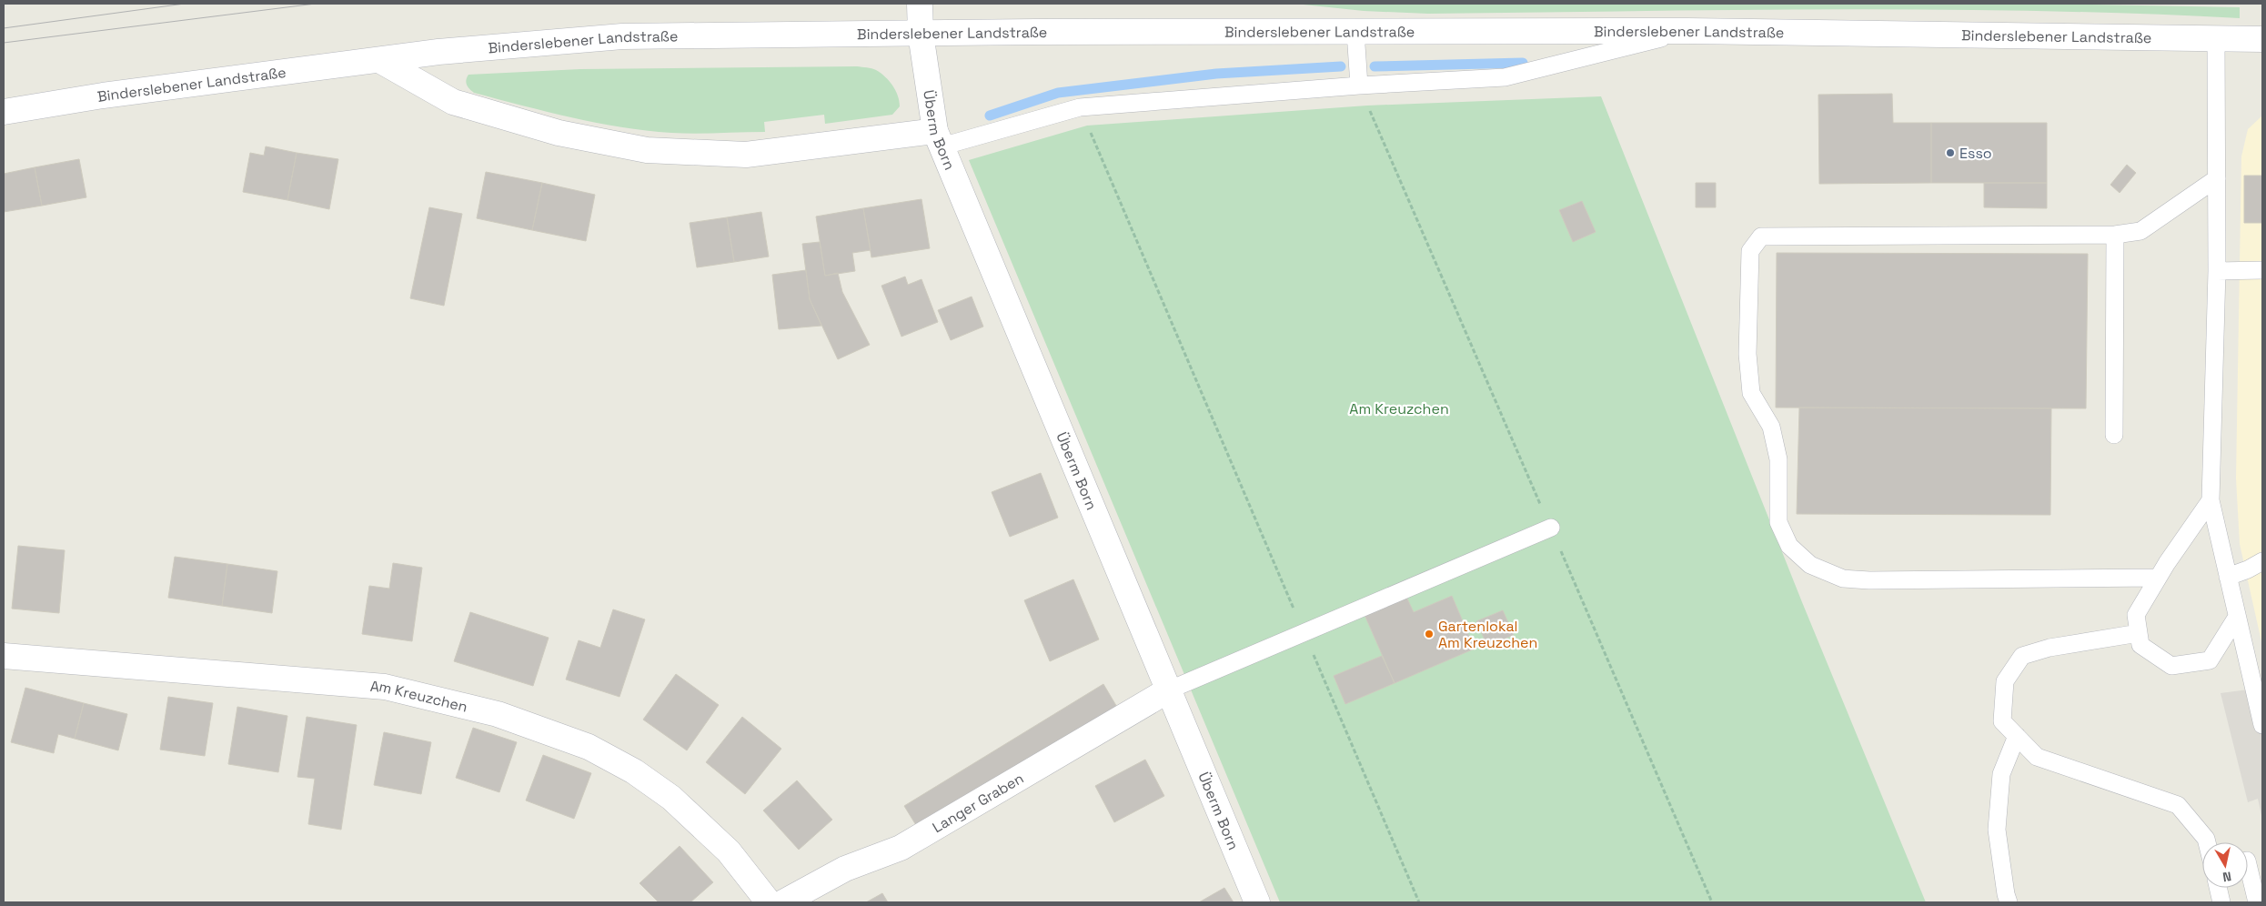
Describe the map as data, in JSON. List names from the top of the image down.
{
  "streets": {
    "street": [
      "Binderslebener Landstraße",
      "Überm Born",
      "Am Kreuzchen",
      "Langer Graben"
    ]
  },
  "crossings": [
    ["Binderslebener Landstraße", "Überm Born"],
    ["Überm Born", "Langer Graben"]
  ],
  "parks": ["Am Kreuzchen"],
  "places": ["Esso", "Gartenlokal Am Kreuzchen"],
  "north": "bottom"
}
